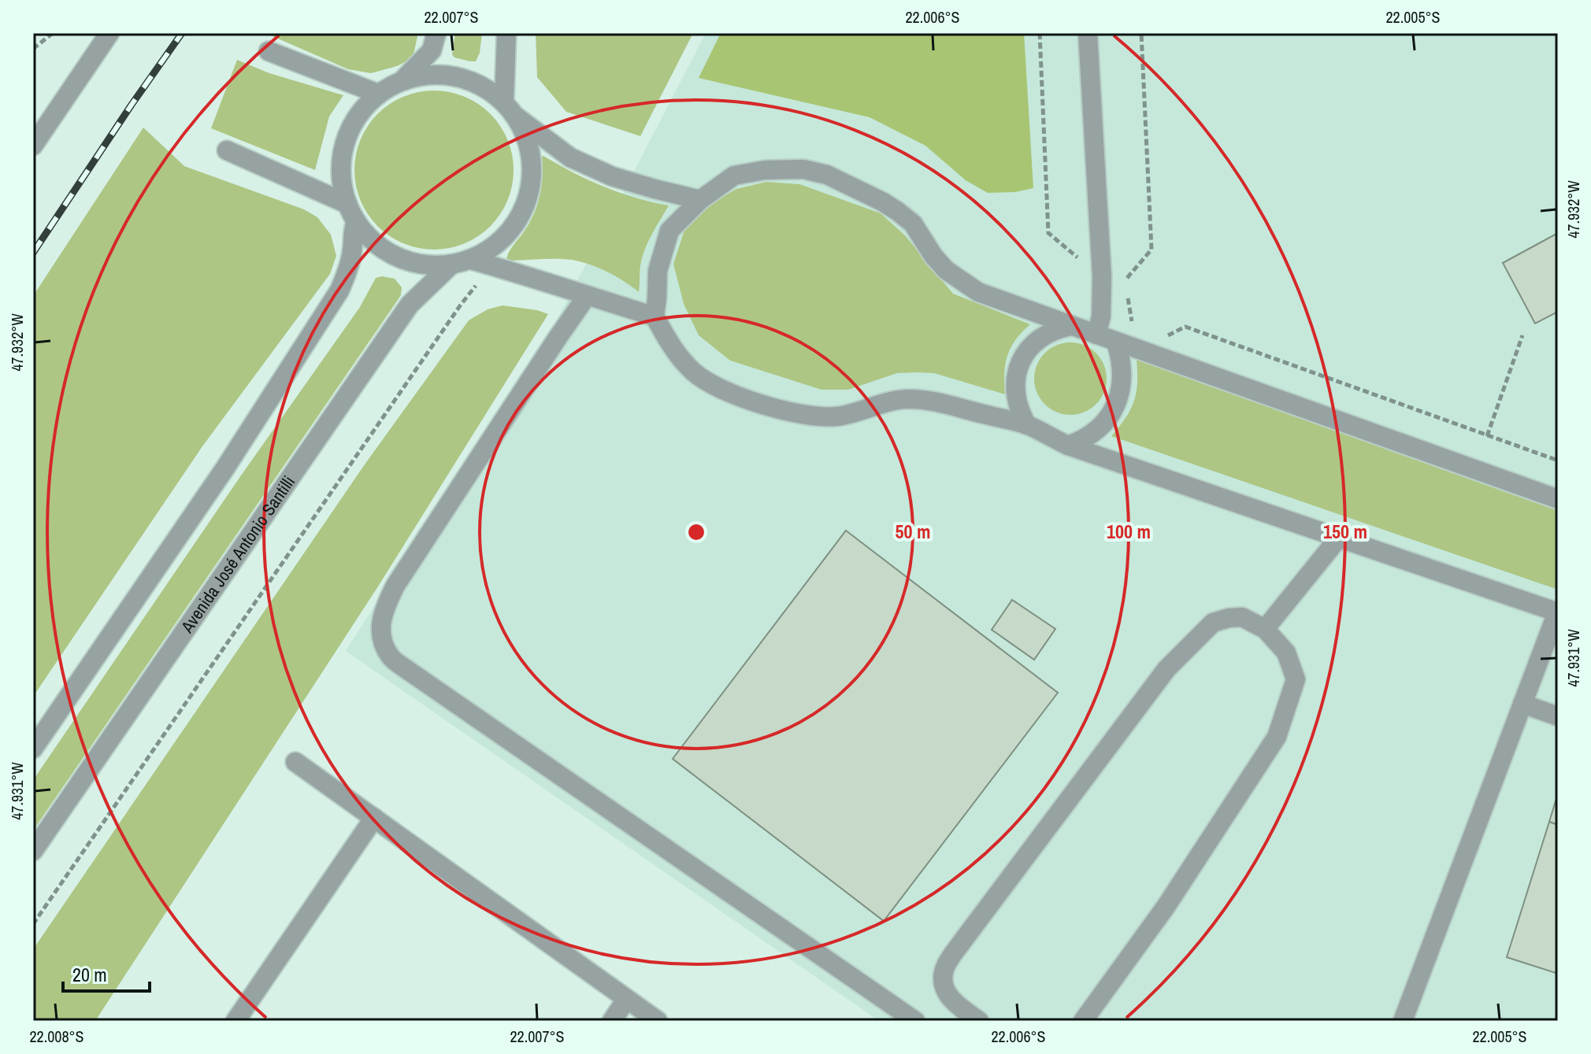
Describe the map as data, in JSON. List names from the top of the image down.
{
  "streets": {
    "street": ["Avenida José Antonio Santilli"]
  },
  "scale_bar": "20 m",
  "coordinates": [
    "22.007°S",
    "22.006°S",
    "22.005°S",
    "47.932°W",
    "47.931°W",
    "22.008°S"
  ],
  "rings": ["50 m", "100 m", "150 m"]
}
